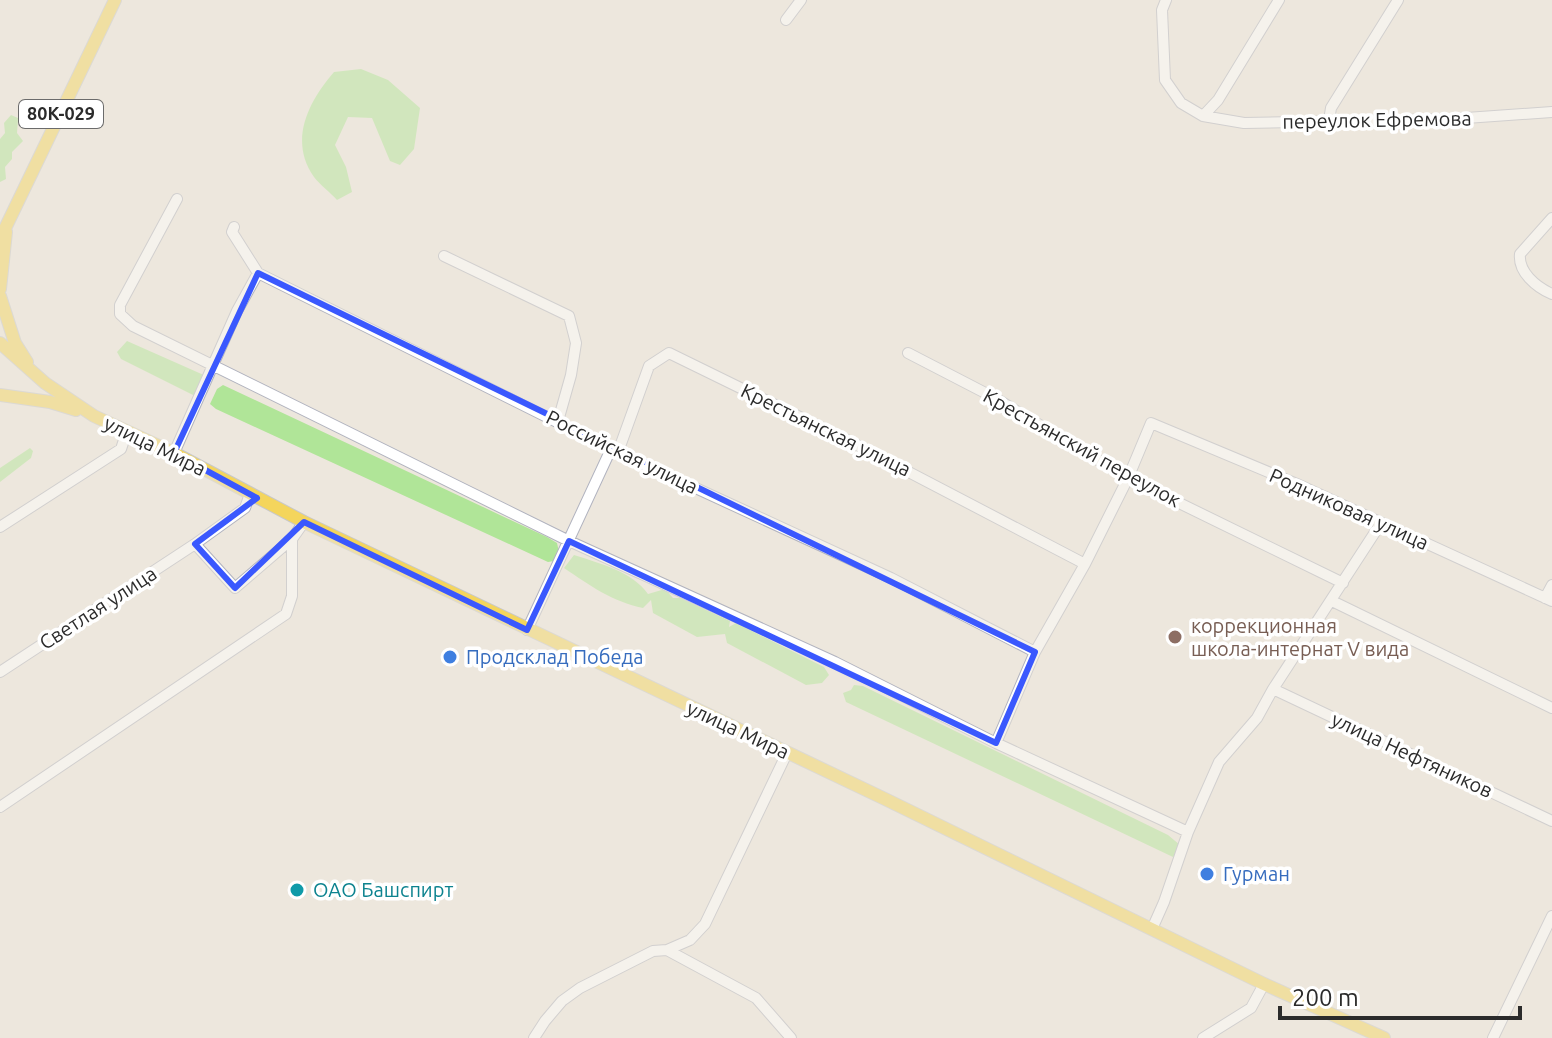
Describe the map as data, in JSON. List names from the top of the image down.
{
  "streets": {
    "main road": ["80К-029", "улица Мира"],
    "street": [
      "переулок Ефремова",
      "Крестьянская улица",
      "Крестьянский переулок",
      "Российская улица",
      "Родниковая улица",
      "Светлая улица",
      "улица Нефтяников"
    ]
  },
  "crossings": [
    ["Крестьянская улица", "Российская улица"],
    ["улица Мира", "Светлая улица"],
    ["Крестьянский переулок", "Родниковая улица"]
  ],
  "places": [
    "коррекционная школа-интернат V вида",
    "Продсклад Победа",
    "Гурман",
    "ОАО Башспирт"
  ],
  "scale_bar": "200 m"
}
